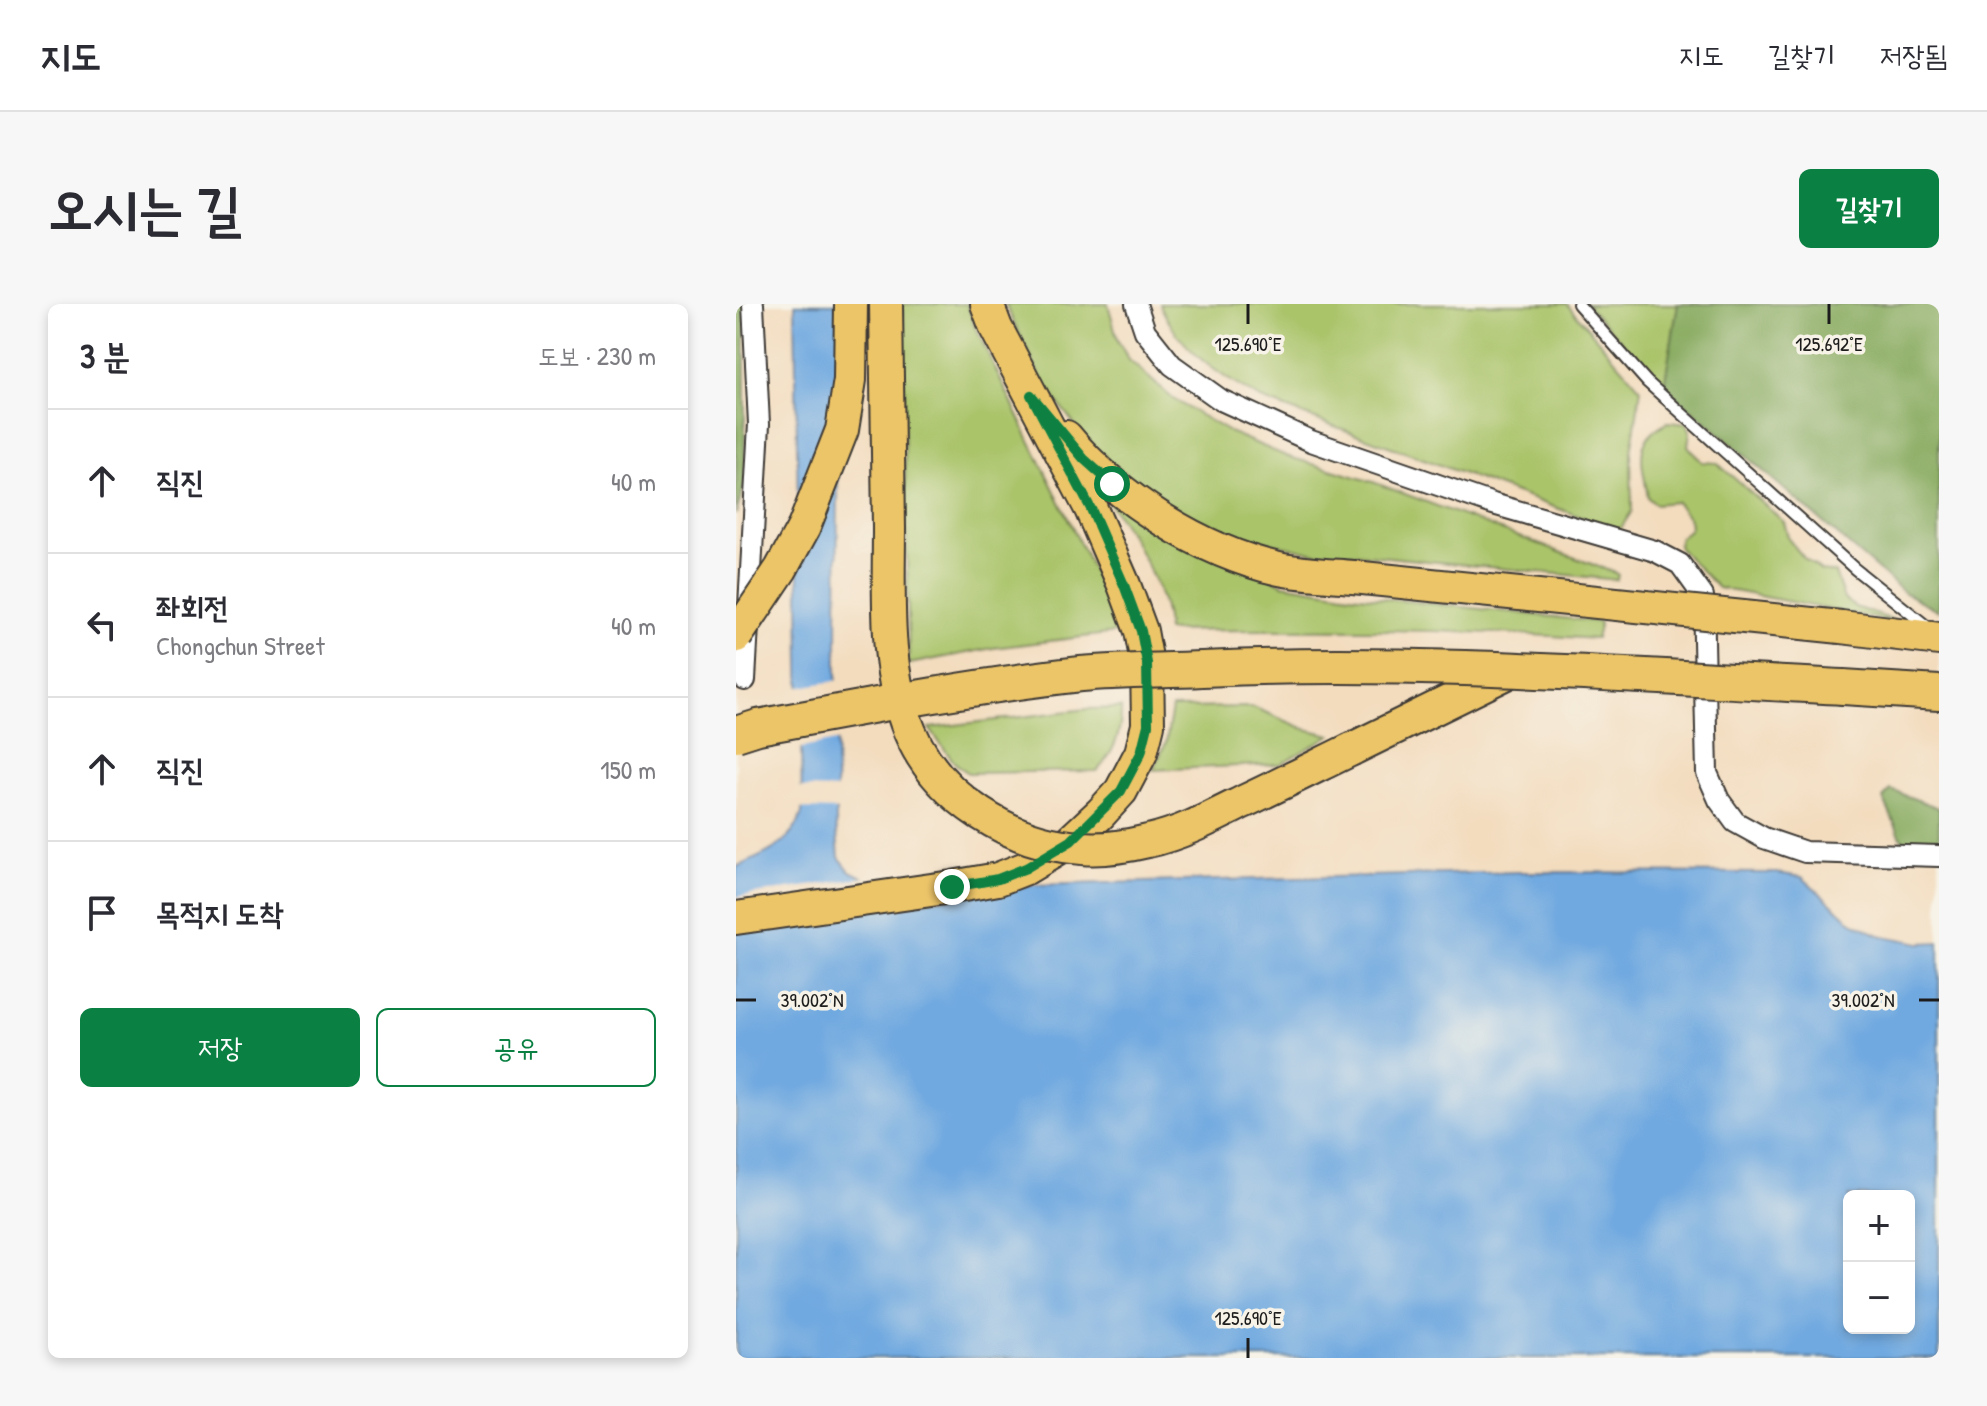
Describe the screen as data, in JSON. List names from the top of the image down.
{
  "page": {
    "header": "지도",
    "nav": ["지도", "길찾기", "저장됨"],
    "buttons": [
      "길찾기",
      ["저장", "공유"]
    ],
    "title": "오시는 길",
    "heading": ["3 분", "도보 · 230 m"],
    "list": [
      ["직진", "40 m"],
      ["좌회전", "Chongchun Street", "40 m"],
      ["직진", "150 m"],
      "목적지 도착"
    ],
    "map_buttons": ["+", "−"]
  },
  "coordinates": ["125.690°E", "125.692°E", "39.002°N"]
}
